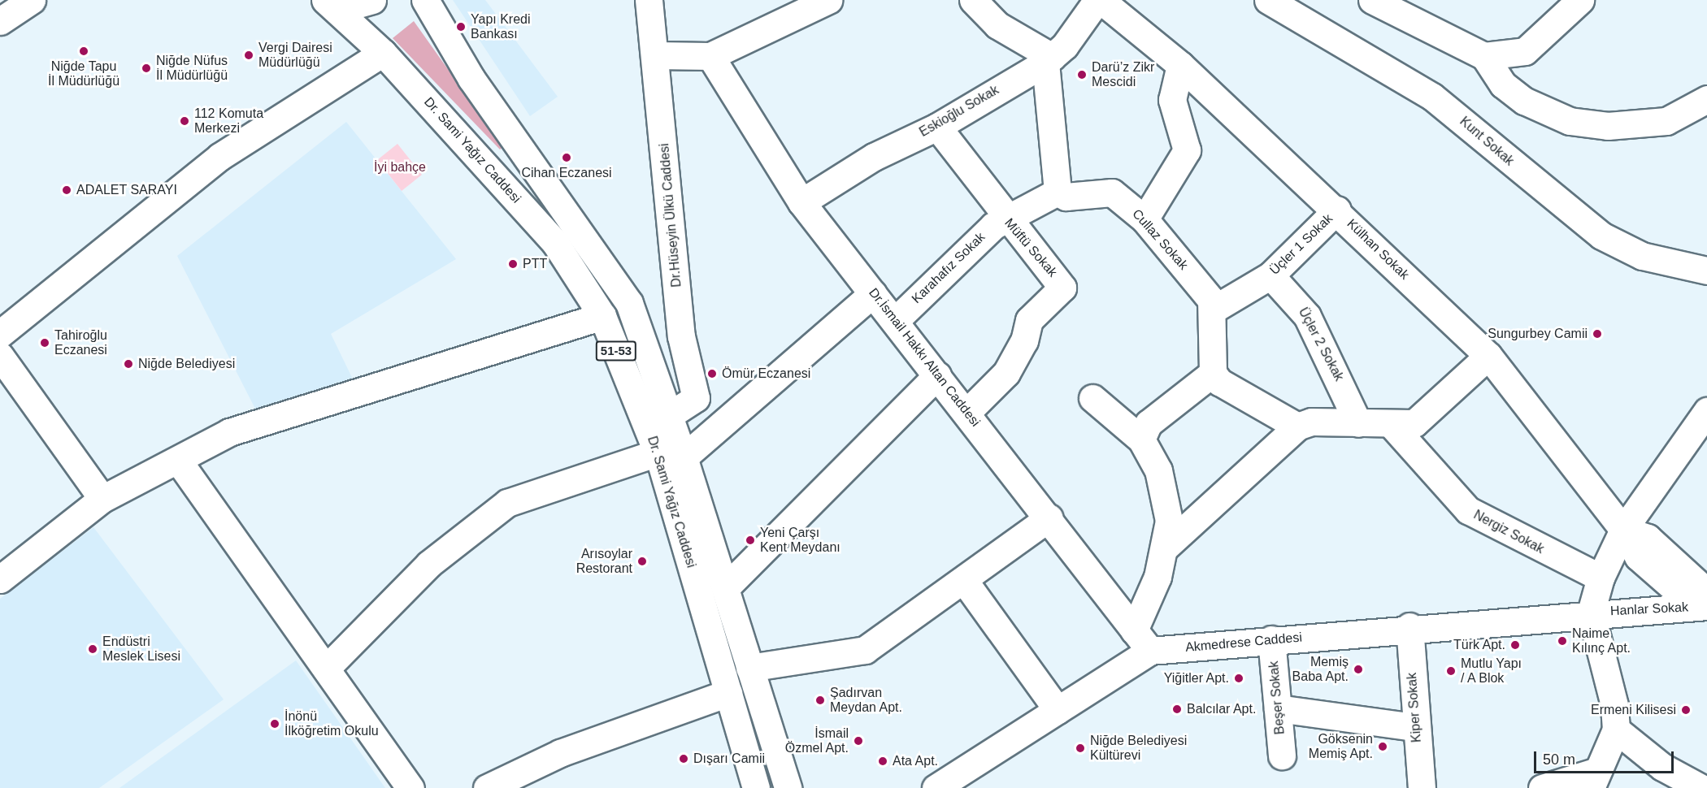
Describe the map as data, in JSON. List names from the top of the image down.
{
  "streets": {
    "street": [
      "Eskioğlu Sokak",
      "Kunt Sokak",
      "Dr. Sami Yağız Caddesi",
      "Dr.Hüseyin Ülkü Caddesi",
      "Cullaz Sokak",
      "Üçler 1 Sokak",
      "Müftü Sokak",
      "Külhan Sokak",
      "Karahafız Sokak",
      "Üçler 2 Sokak",
      "51-53",
      "Dr.İsmail Hakkı Altan Caddesi",
      "Nergiz Sokak",
      "Hanlar Sokak",
      "Akmedrese Caddesi",
      "Beşer Sokak",
      "Kiper Sokak"
    ]
  },
  "crossings": [
    ["Eskioğlu Sokak", "Müftü Sokak"],
    ["Eskioğlu Sokak", "Külhan Sokak"],
    ["Eskioğlu Sokak", "Dr.İsmail Hakkı Altan Caddesi"],
    ["Dr. Sami Yağız Caddesi", "Dr.Hüseyin Ülkü Caddesi"],
    ["Cullaz Sokak", "Üçler 1 Sokak"],
    ["Cullaz Sokak", "Karahafız Sokak"],
    ["Üçler 1 Sokak", "Külhan Sokak"],
    ["Üçler 1 Sokak", "Üçler 2 Sokak"],
    ["Müftü Sokak", "Karahafız Sokak"],
    ["Müftü Sokak", "Dr.İsmail Hakkı Altan Caddesi"],
    ["Külhan Sokak", "Hanlar Sokak"],
    ["Karahafız Sokak", "Dr.İsmail Hakkı Altan Caddesi"],
    ["Dr.İsmail Hakkı Altan Caddesi", "Akmedrese Caddesi"],
    ["Hanlar Sokak", "Akmedrese Caddesi"],
    ["Akmedrese Caddesi", "Beşer Sokak"],
    ["Akmedrese Caddesi", "Kiper Sokak"]
  ],
  "parks": ["İyi bahçe"],
  "places": [
    "Yapı Kredi Bankası",
    "Niğde Tapu İl Müdürlüğü",
    "Vergi Dairesi Müdürlüğü",
    "Niğde Nüfus İl Müdürlüğü",
    "Darü’z Zikr Mescidi",
    "112 Komuta Merkezi",
    "Cihan Eczanesi",
    "ADALET SARAYI",
    "PTT",
    "Sungurbey Camii",
    "Tahiroğlu Eczanesi",
    "Niğde Belediyesi",
    "Ömür Eczanesi",
    "Yeni Çarşı Kent Meydanı",
    "Arısoylar Restorant",
    "Naime Kılınç Apt.",
    "Türk Apt.",
    "Endüstri Meslek Lisesi",
    "Memiş Baba Apt.",
    "Mutlu Yapı / A Blok",
    "Yiğitler Apt.",
    "Şadırvan Meydan Apt.",
    "Balcılar Apt.",
    "Ermeni Kilisesi",
    "İnönü İlköğretim Okulu",
    "İsmail Özmel Apt.",
    "Göksenin Memiş Apt.",
    "Niğde Belediyesi Kültürevi",
    "Dışarı Camii",
    "Ata Apt."
  ],
  "scale_bar": "50 m"
}
